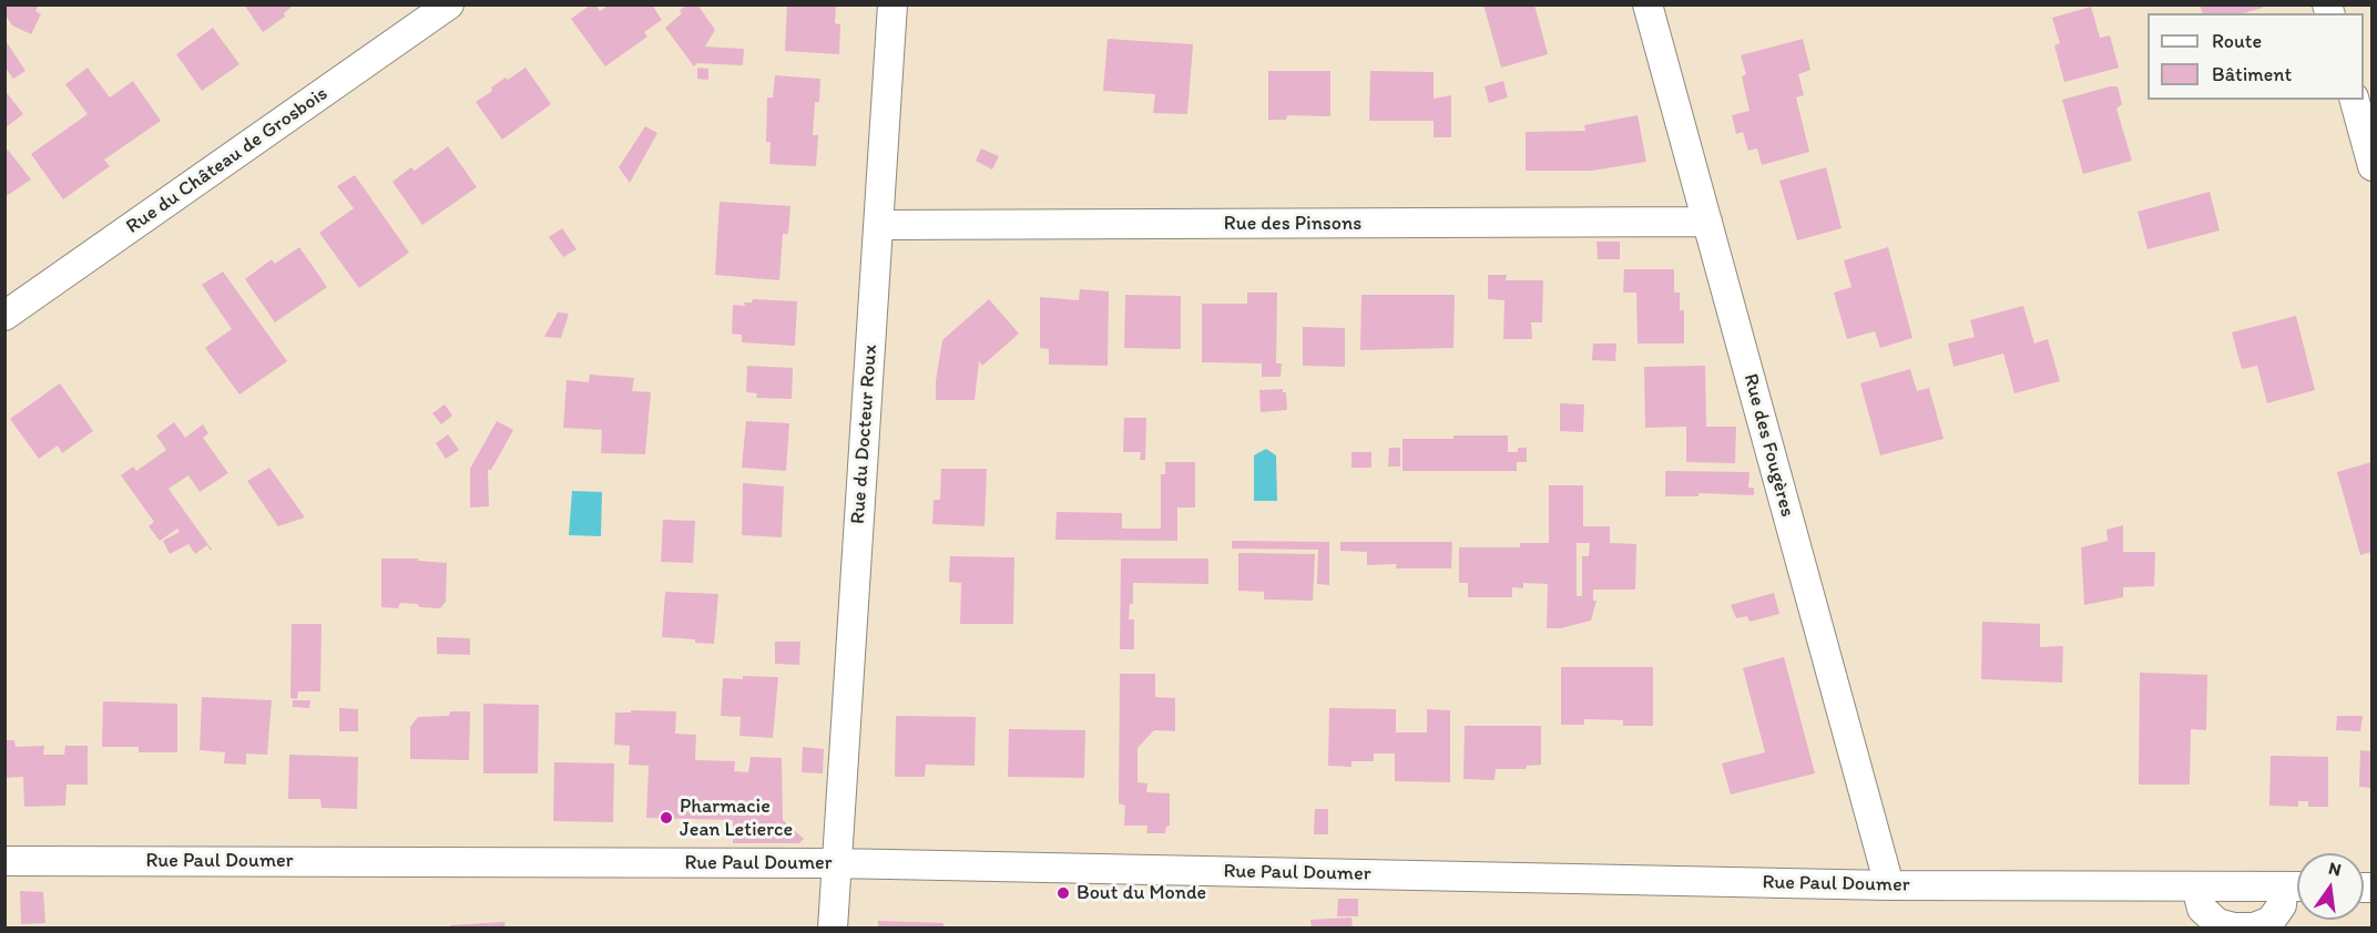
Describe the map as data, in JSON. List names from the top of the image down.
{
  "streets": {
    "street": [
      "Rue du Château de Grosbois",
      "Rue des Pinsons",
      "Rue du Docteur Roux",
      "Rue des Fougères",
      "Rue Paul Doumer"
    ]
  },
  "crossings": [
    ["Rue des Pinsons", "Rue du Docteur Roux"],
    ["Rue des Pinsons", "Rue des Fougères"],
    ["Rue du Docteur Roux", "Rue Paul Doumer"],
    ["Rue des Fougères", "Rue Paul Doumer"]
  ],
  "places": ["Pharmacie Jean Letierce", "Bout du Monde"],
  "legend": ["Route", "Bâtiment"],
  "north": "top"
}
